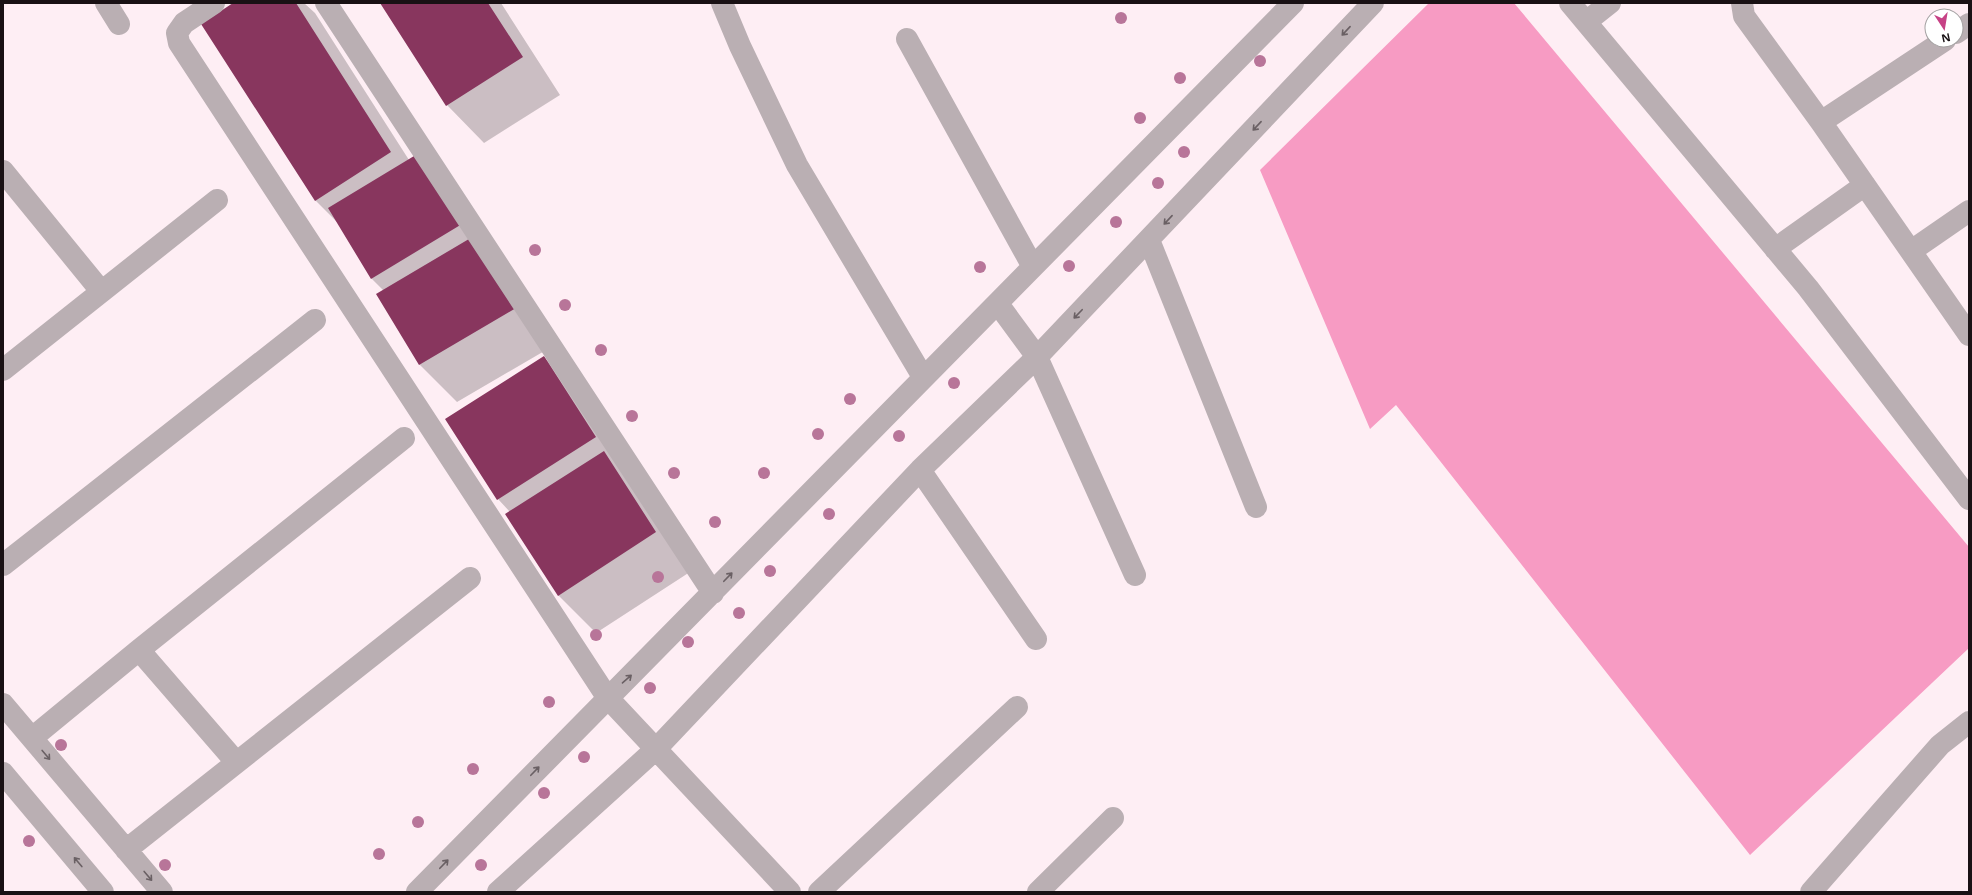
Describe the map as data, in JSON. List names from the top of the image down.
{
  "north": "bottom"
}
